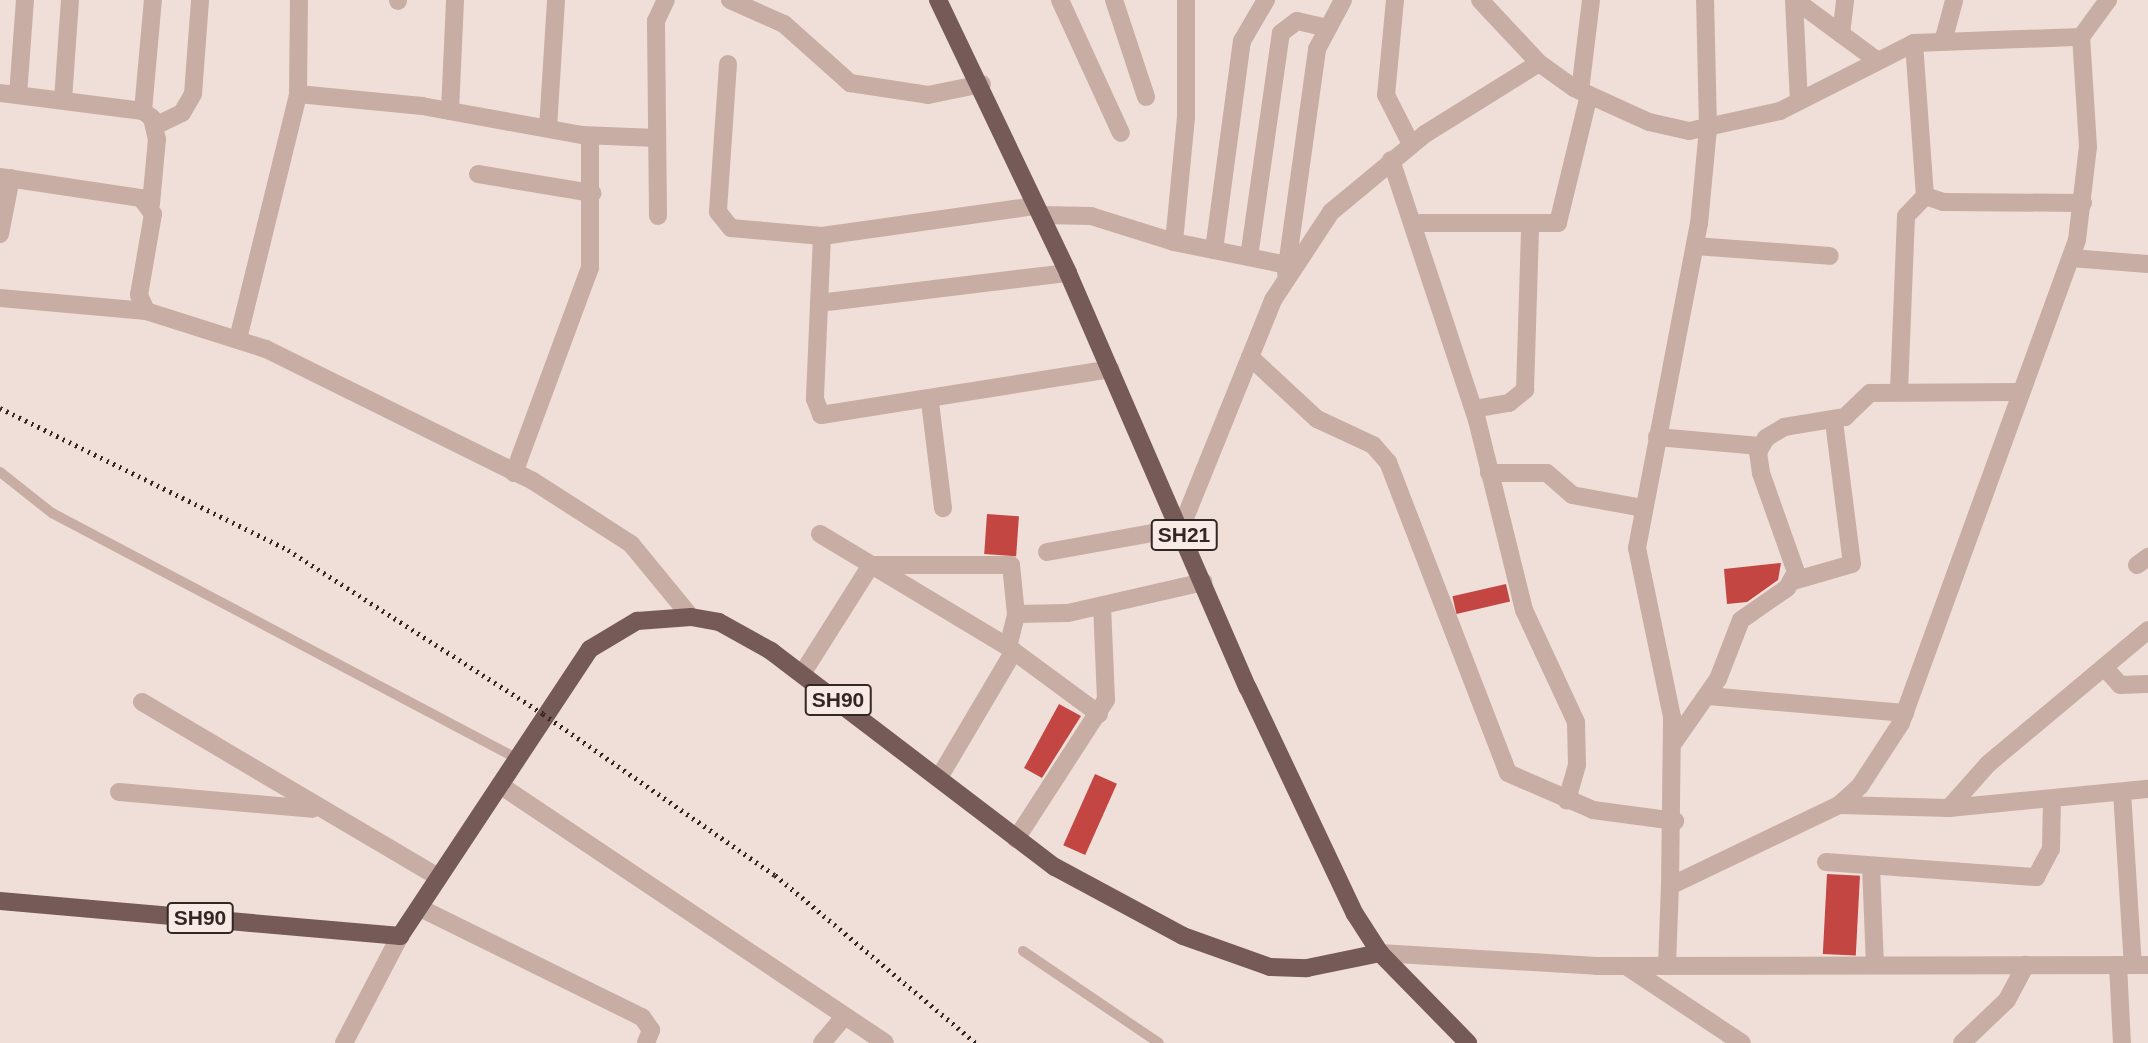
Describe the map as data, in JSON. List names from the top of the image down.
{
  "streets": {
    "main road": ["SH21", "SH90"]
  },
  "crossings": [
    ["SH21", "SH90"]
  ]
}
